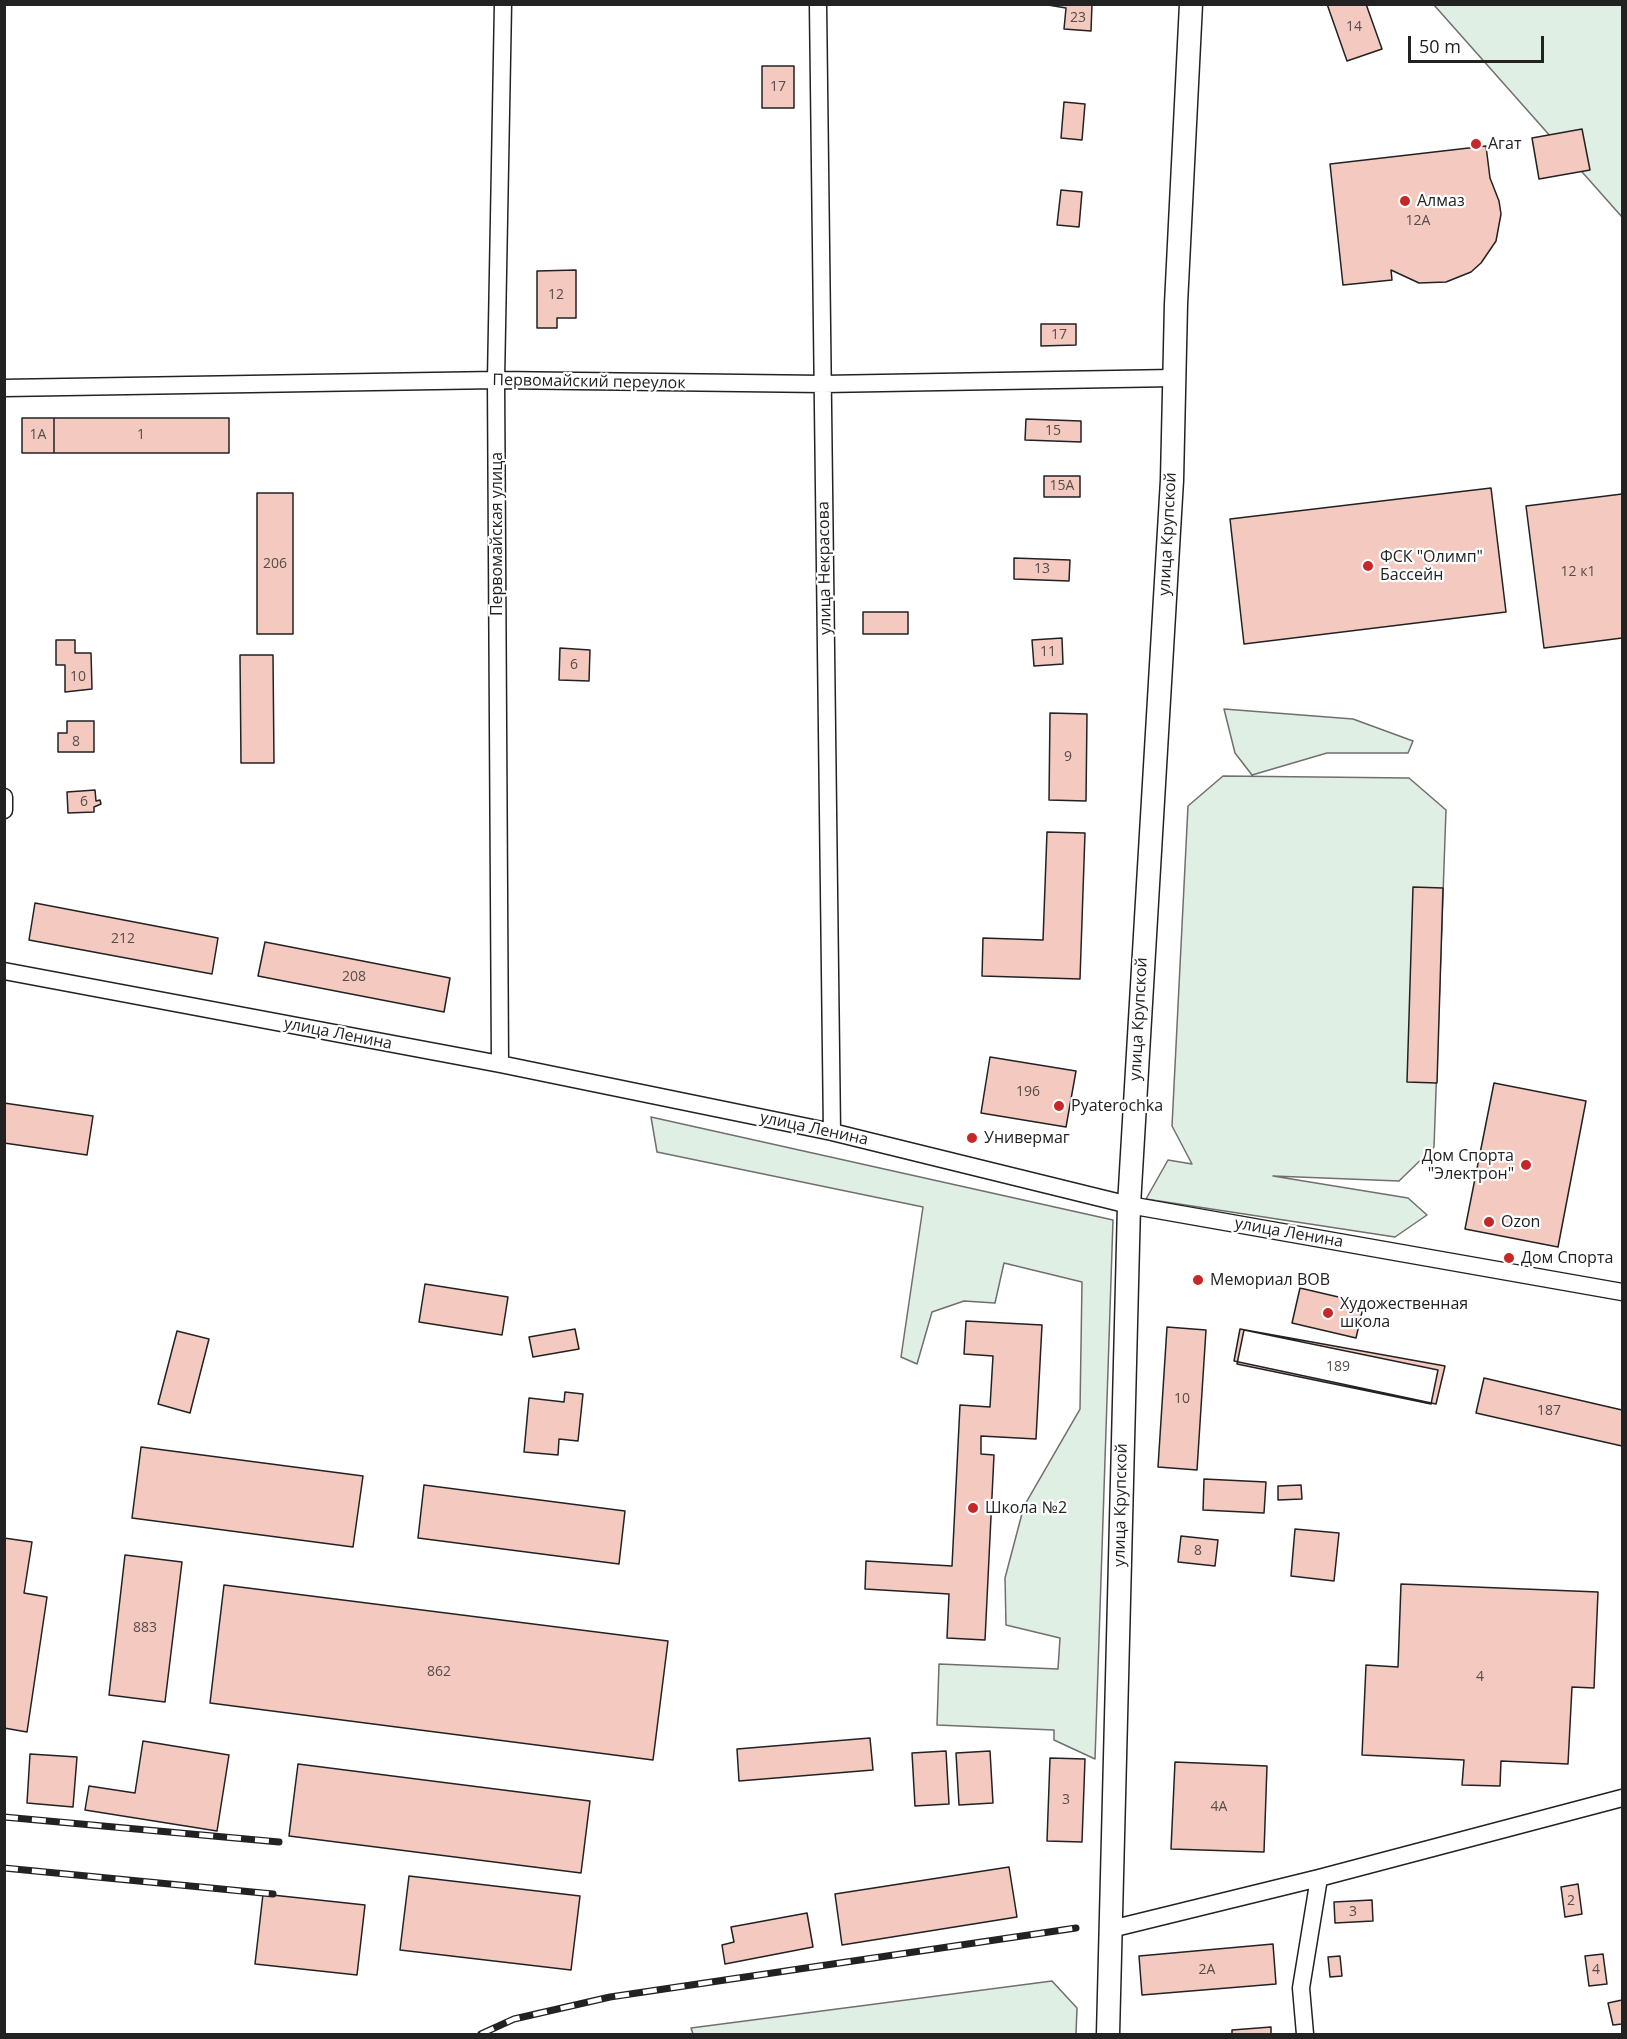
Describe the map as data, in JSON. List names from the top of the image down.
{
  "streets": {
    "street": [
      "Первомайский переулок",
      "Первомайская улица",
      "улица Крупской",
      "улица Некрасова",
      "улица Ленина"
    ]
  },
  "crossings": [
    ["Первомайский переулок", "Первомайская улица"],
    ["Первомайский переулок", "улица Крупской"],
    ["Первомайский переулок", "улица Некрасова"],
    ["Первомайская улица", "улица Ленина"],
    ["улица Крупской", "улица Ленина"],
    ["улица Некрасова", "улица Ленина"]
  ],
  "places": [
    "Агат",
    "Алмаз",
    "ФСК \"Олимп\" Бассейн",
    "Pyaterochka",
    "Универмаг",
    "Дом Спорта \"Электрон\"",
    "Ozon",
    "Дом Спорта",
    "Мемориал ВОВ",
    "Художественная школа",
    "Школа №2"
  ],
  "house_numbers": [
    "23",
    "14",
    "17",
    "12А",
    "12",
    "17",
    "15",
    "1А",
    "1",
    "15А",
    "206",
    "13",
    "12 к1",
    "11",
    "6",
    "10",
    "8",
    "9",
    "6",
    "212",
    "208",
    "196",
    "189",
    "10",
    "187",
    "8",
    "883",
    "862",
    "4",
    "3",
    "4А",
    "2",
    "3",
    "2А",
    "4"
  ],
  "scale_bar": "50 m"
}
